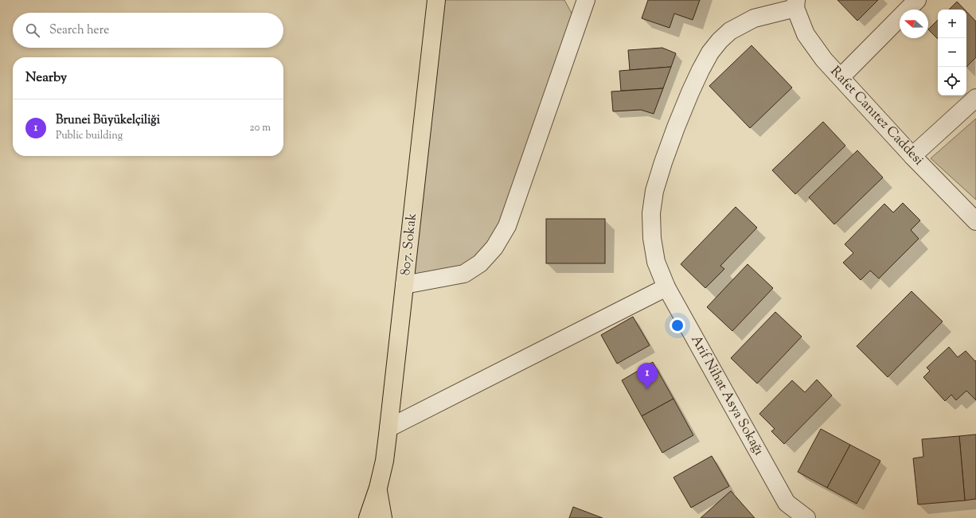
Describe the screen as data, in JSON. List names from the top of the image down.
{
  "streets": {
    "main road": ["807. Sokak"],
    "street": ["Rafet Canıtez Caddesi", "Arif Nihat Asya Sokağı"]
  },
  "crossings": [
    ["Rafet Canıtez Caddesi", "Arif Nihat Asya Sokağı"]
  ],
  "north": "left",
  "page": {
    "map_buttons": ["+", "−"],
    "search": "Search here",
    "heading": "Nearby",
    "list": [
      {
        "mark": "1",
        "name": "Brunei Büyükelçiliği",
        "note": "Public building",
        "value": "20 m"
      }
    ],
    "pins": "1"
  }
}
